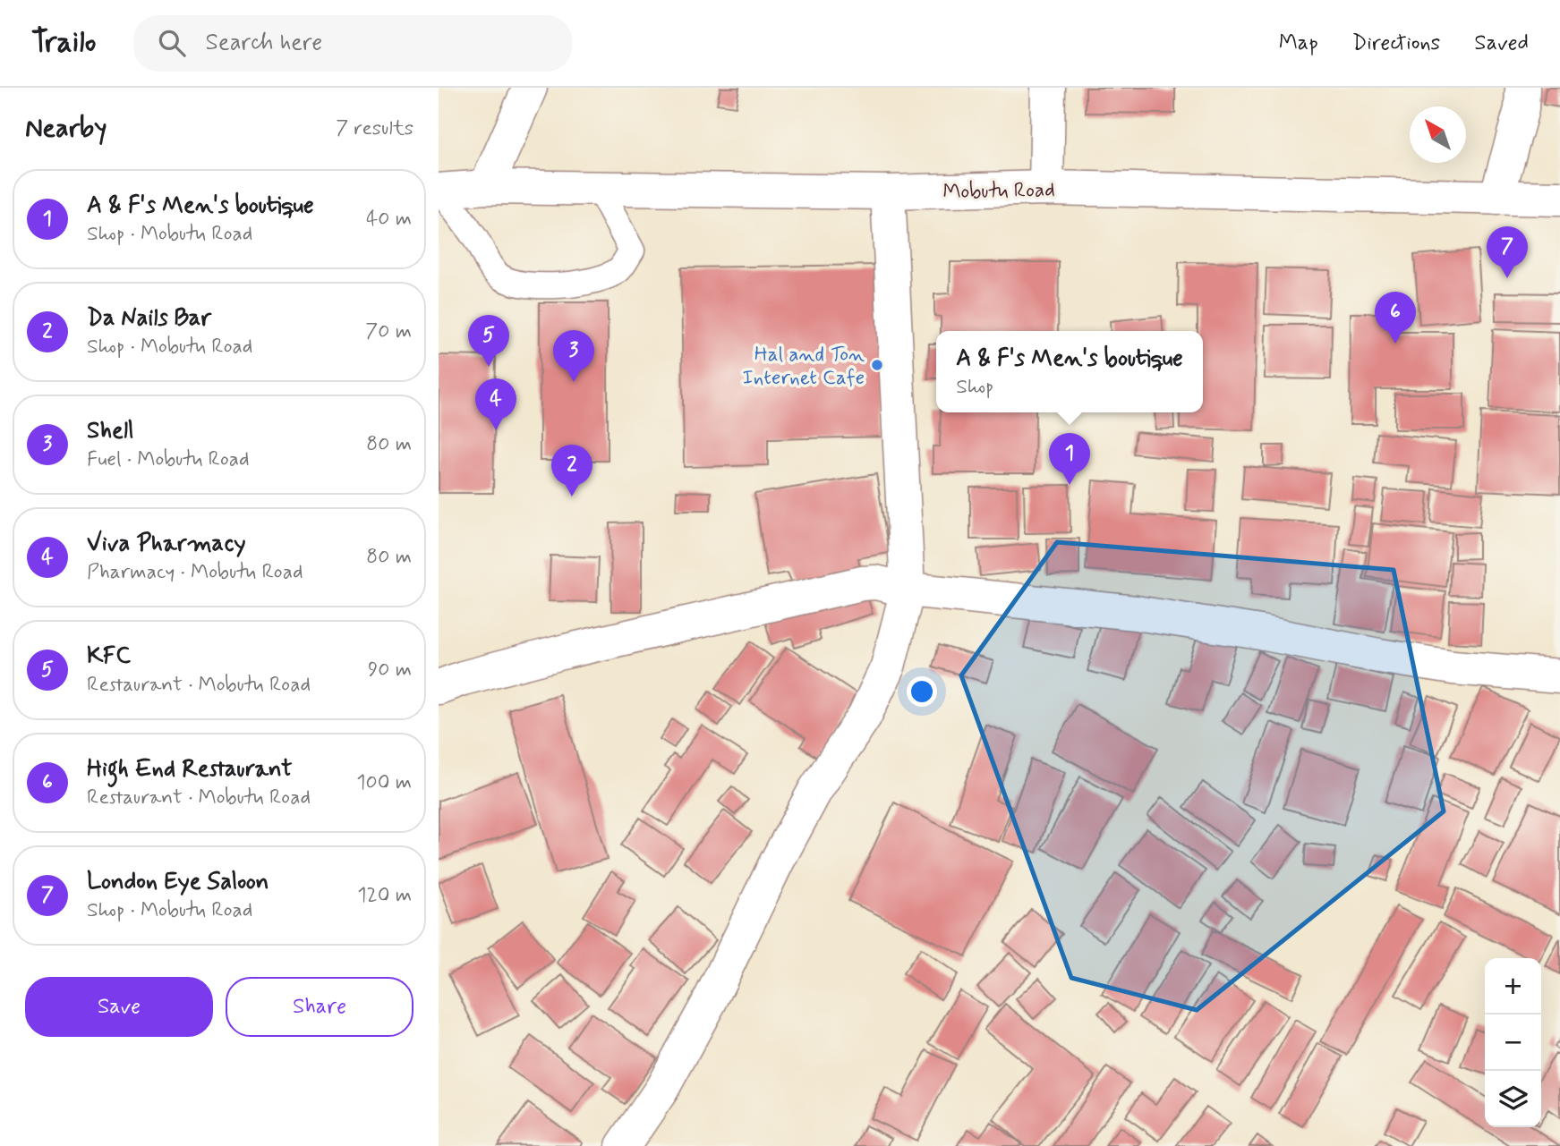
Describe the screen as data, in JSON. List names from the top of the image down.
{
  "streets": {
    "street": ["Mobutu Road"]
  },
  "places": ["Hal and Ton Internet Cafe"],
  "north": "top left",
  "page": {
    "header": "Trailo",
    "search": "Search here",
    "nav": ["Map", "Directions", "Saved"],
    "heading": ["Nearby", "7 results"],
    "list": [
      {
        "mark": "1",
        "name": "A & F's Men's boutique",
        "note": "Shop · Mobutu Road",
        "value": "40 m"
      },
      {
        "mark": "2",
        "name": "Da Nails Bar",
        "note": "Shop · Mobutu Road",
        "value": "70 m"
      },
      {
        "mark": "3",
        "name": "Shell",
        "note": "Fuel · Mobutu Road",
        "value": "80 m"
      },
      {
        "mark": "4",
        "name": "Viva Pharmacy",
        "note": "Pharmacy · Mobutu Road",
        "value": "80 m"
      },
      {
        "mark": "5",
        "name": "KFC",
        "note": "Restaurant · Mobutu Road",
        "value": "90 m"
      },
      {
        "mark": "6",
        "name": "High End Restaurant",
        "note": "Restaurant · Mobutu Road",
        "value": "100 m"
      },
      {
        "mark": "7",
        "name": "London Eye Saloon",
        "note": "Shop · Mobutu Road",
        "value": "120 m"
      }
    ],
    "pins": [
      "7",
      "6",
      "5",
      "3",
      "4",
      "1",
      "2"
    ],
    "popup": ["A & F's Men's boutique", "Shop"],
    "buttons": ["Save", "Share"],
    "map_buttons": ["+", "−"]
  }
}
